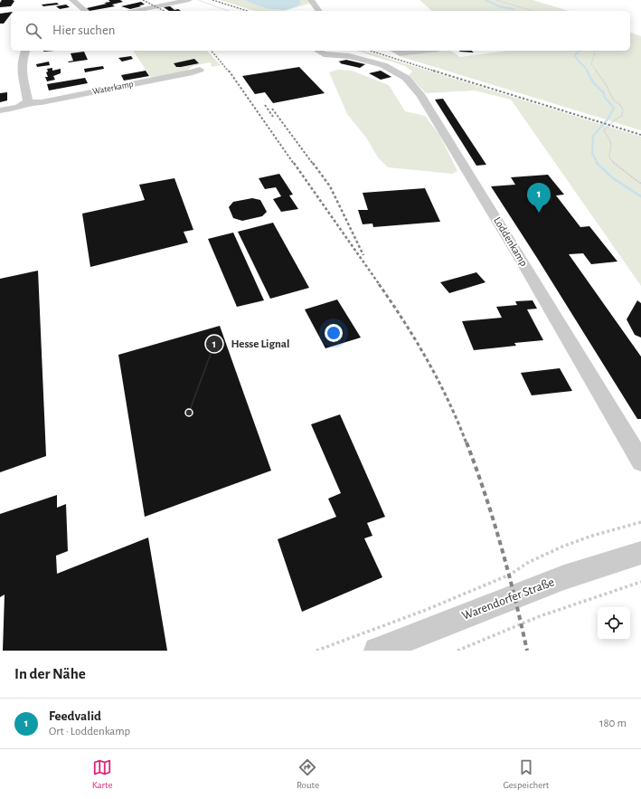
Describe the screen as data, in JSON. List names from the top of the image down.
{
  "streets": {
    "street": ["Waterkamp", "Loddenkamp", "Warendorfer Straße"]
  },
  "places": ["Hesse Lignal"],
  "page": {
    "search": "Hier suchen",
    "pins": "1",
    "heading": "In der Nähe",
    "list": [
      {
        "mark": "1",
        "name": "Feedvalid",
        "note": "Ort · Loddenkamp",
        "value": "180 m"
      }
    ],
    "nav": ["Karte", "Route", "Gespeichert"]
  }
}
